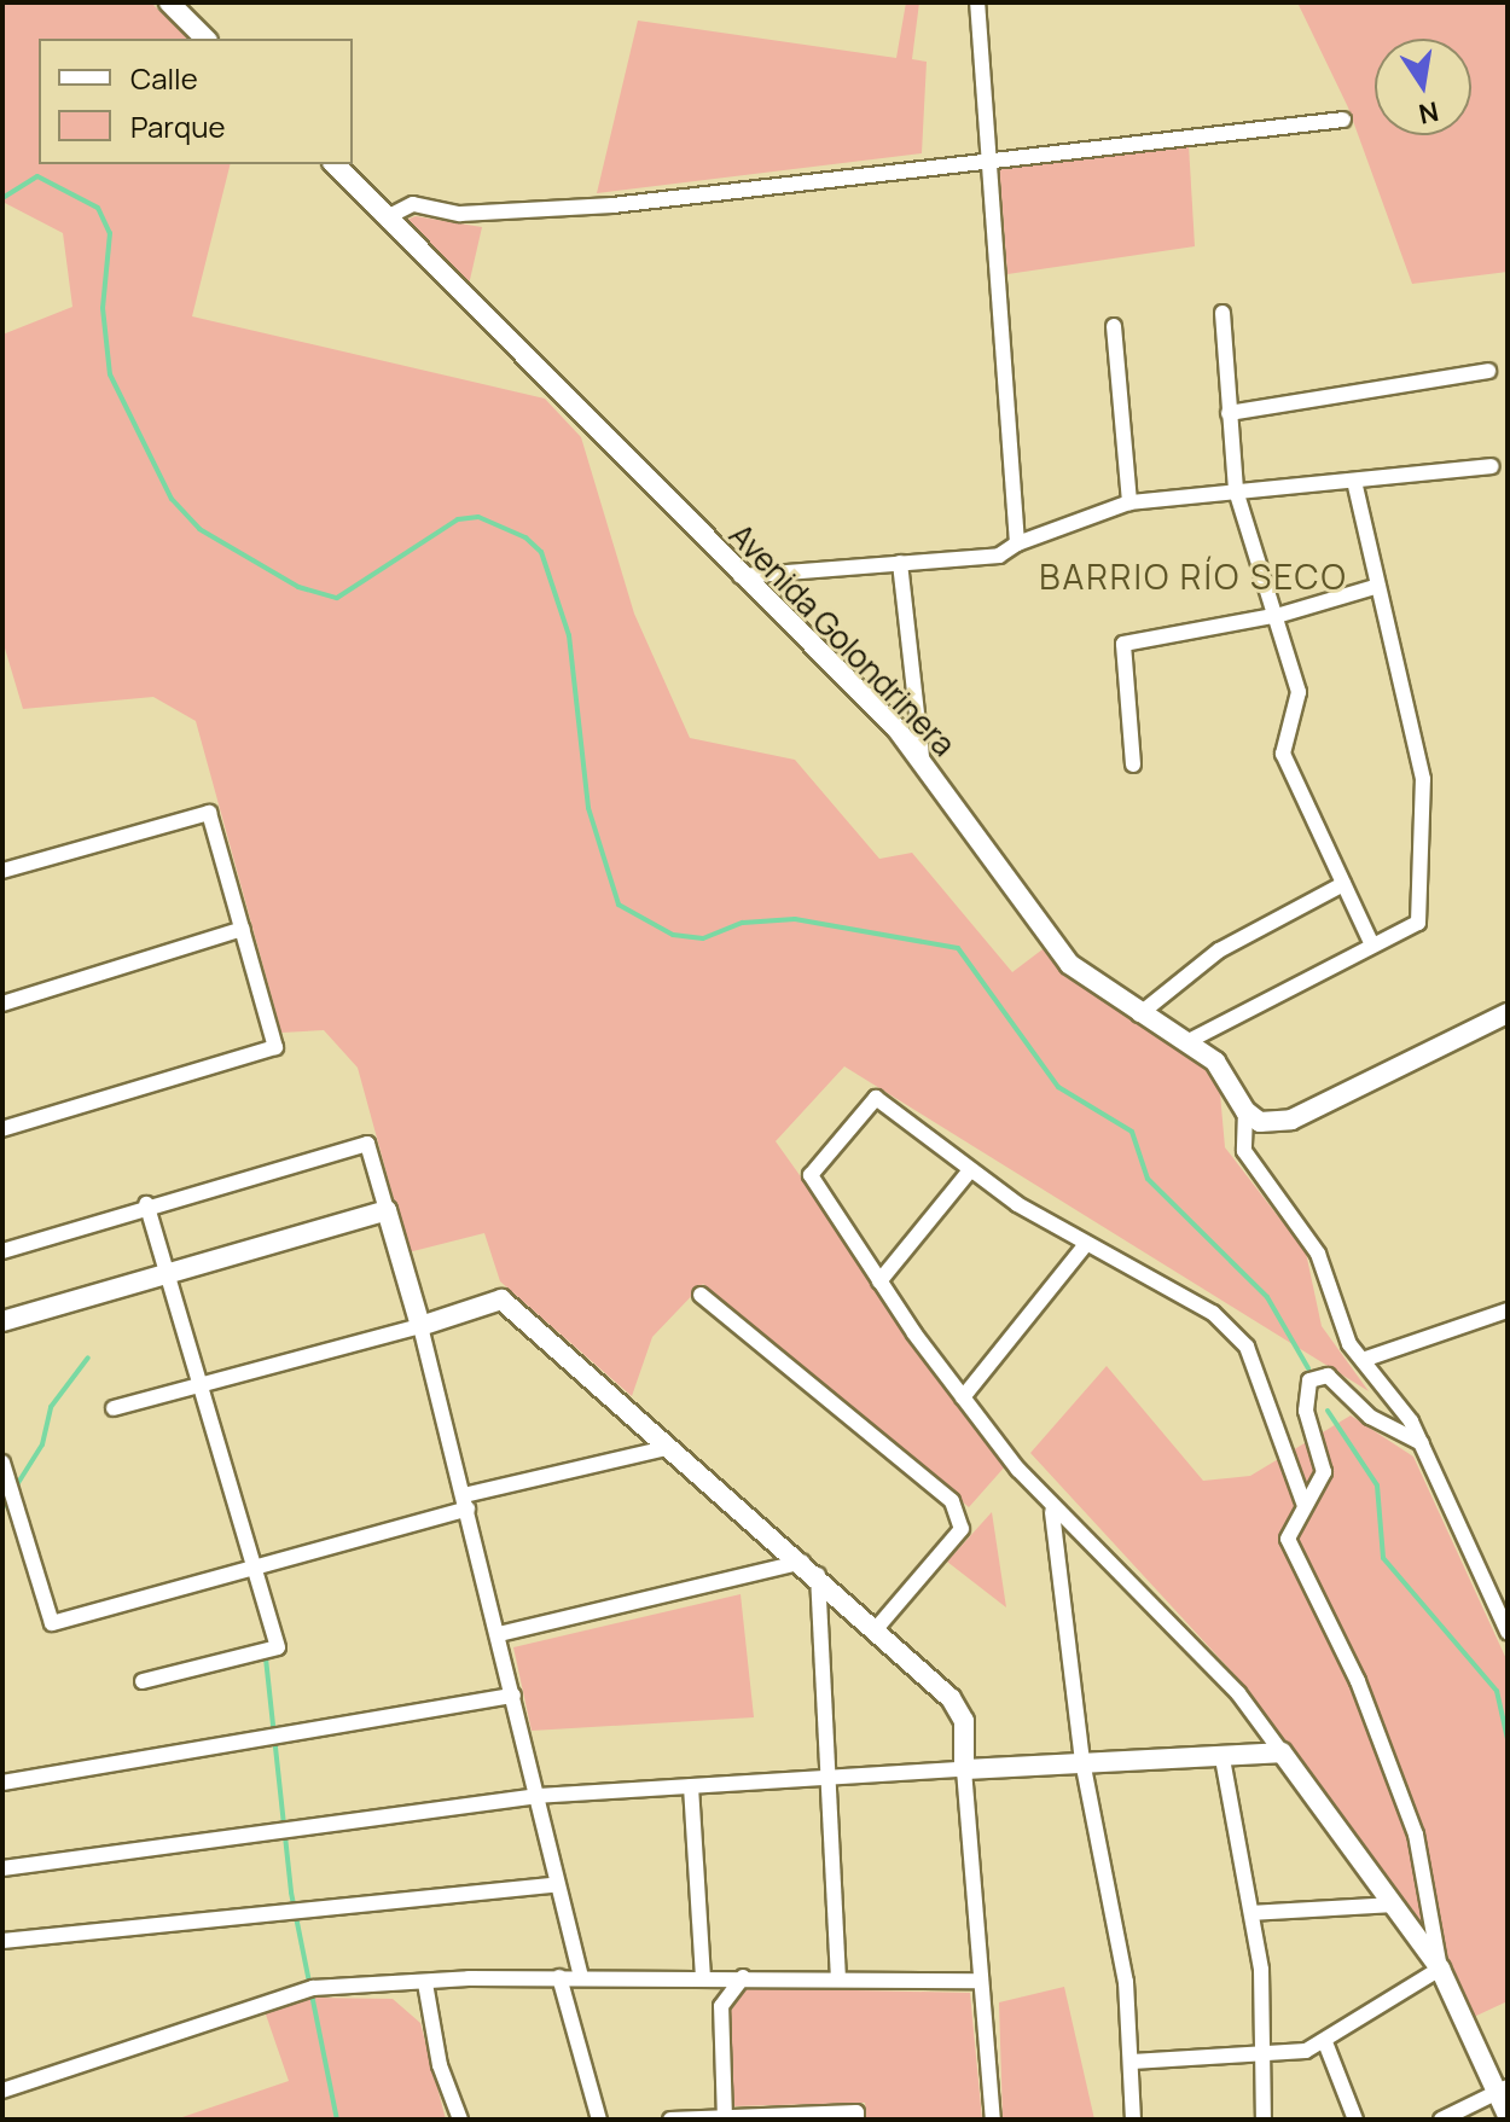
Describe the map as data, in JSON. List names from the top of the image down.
{
  "streets": {
    "street": ["Avenida Golondrinera"]
  },
  "districts": ["BARRIO RÍO SECO"],
  "legend": ["Calle", "Parque"],
  "north": "bottom"
}
